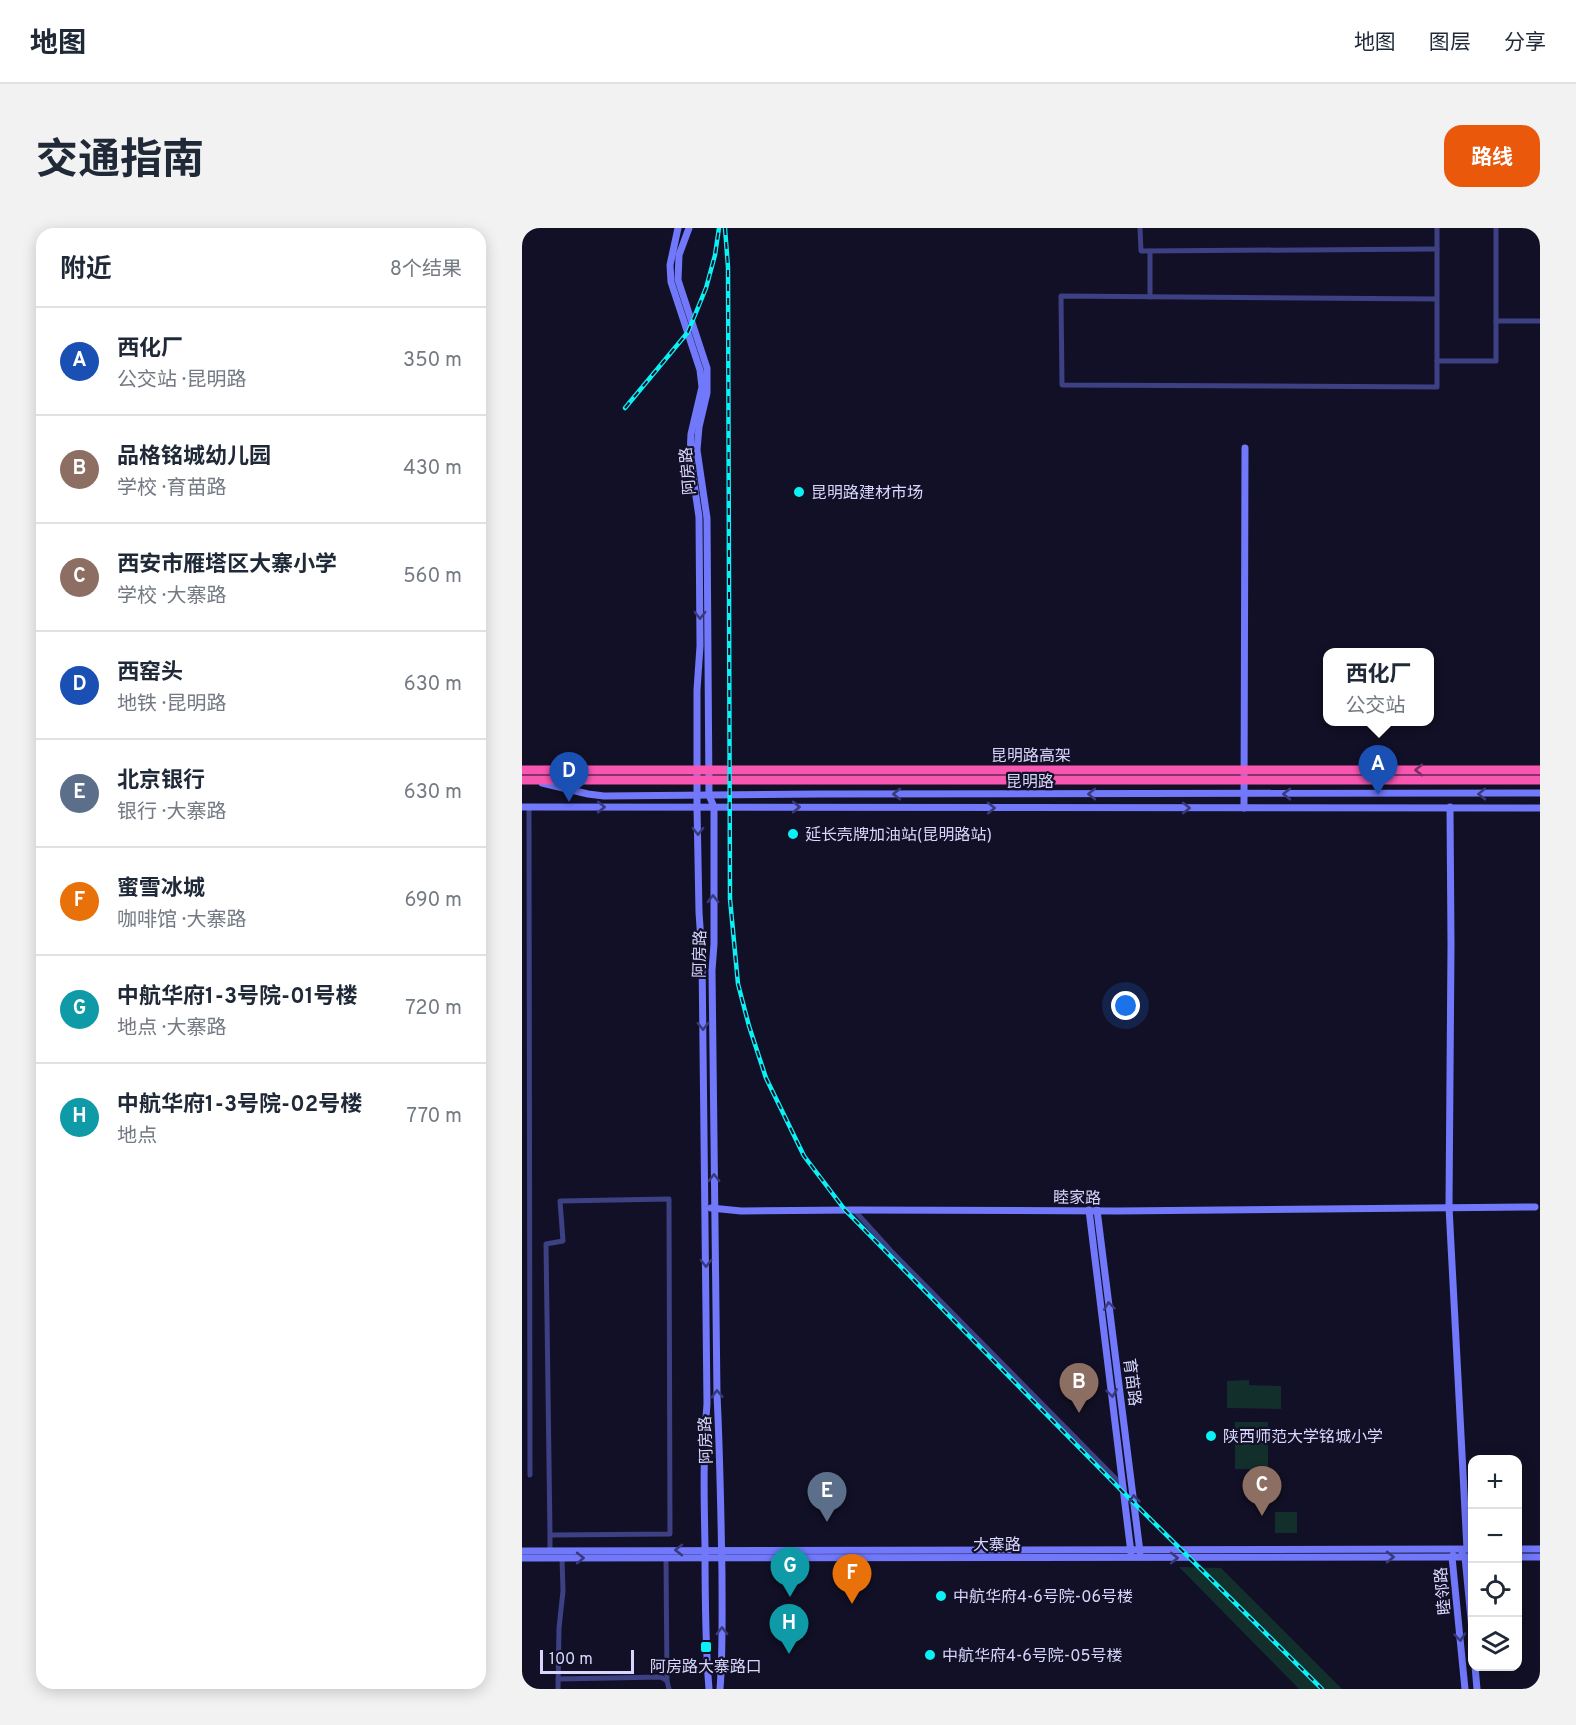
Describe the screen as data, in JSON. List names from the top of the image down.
{
  "streets": {
    "highway": ["昆明路高架"],
    "main road": [
      "阿房路",
      "昆明路",
      "睦家路",
      "育苗路",
      "大寨路",
      "睦邻路"
    ]
  },
  "crossings": [
    ["阿房路", "昆明路"],
    ["阿房路", "睦家路"],
    ["阿房路", "大寨路"],
    ["昆明路高架", "昆明路"],
    ["睦家路", "育苗路"],
    ["育苗路", "大寨路"],
    ["大寨路", "睦邻路"]
  ],
  "places": {
    "other": [
      "昆明路建材市场",
      "延长壳牌加油站(昆明路站)",
      "陕西师范大学铭城小学",
      "中航华府4-6号院-06号楼",
      "中航华府4-6号院-05号楼"
    ],
    "transit": ["阿房路大寨路口"]
  },
  "scale_bar": "100 m",
  "page": {
    "header": "地图",
    "nav": ["地图", "图层", "分享"],
    "title": "交通指南",
    "buttons": "路线",
    "heading": ["附近", "8个结果"],
    "list": [
      {
        "mark": "A",
        "name": "西化厂",
        "note": "公交站 · 昆明路",
        "value": "350 m"
      },
      {
        "mark": "B",
        "name": "品格铭城幼儿园",
        "note": "学校 · 育苗路",
        "value": "430 m"
      },
      {
        "mark": "C",
        "name": "西安市雁塔区大寨小学",
        "note": "学校 · 大寨路",
        "value": "560 m"
      },
      {
        "mark": "D",
        "name": "西窑头",
        "note": "地铁 · 昆明路",
        "value": "630 m"
      },
      {
        "mark": "E",
        "name": "北京银行",
        "note": "银行 · 大寨路",
        "value": "630 m"
      },
      {
        "mark": "F",
        "name": "蜜雪冰城",
        "note": "咖啡馆 · 大寨路",
        "value": "690 m"
      },
      {
        "mark": "G",
        "name": "中航华府1-3号院-01号楼",
        "note": "地点 · 大寨路",
        "value": "720 m"
      },
      {
        "mark": "H",
        "name": "中航华府1-3号院-02号楼",
        "note": "地点",
        "value": "770 m"
      }
    ],
    "popup": ["西化厂", "公交站"],
    "pins": [
      "A",
      "D",
      "B",
      "C",
      "E",
      "G",
      "F",
      "H"
    ],
    "map_buttons": ["+", "−"],
    "scale": "100 m"
  }
}
